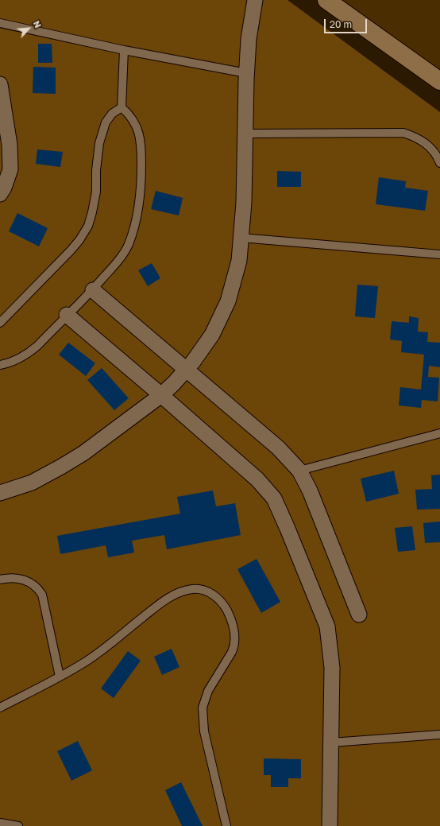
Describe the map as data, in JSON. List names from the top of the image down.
{
  "scale_bar": "20 m",
  "north": "top right"
}
